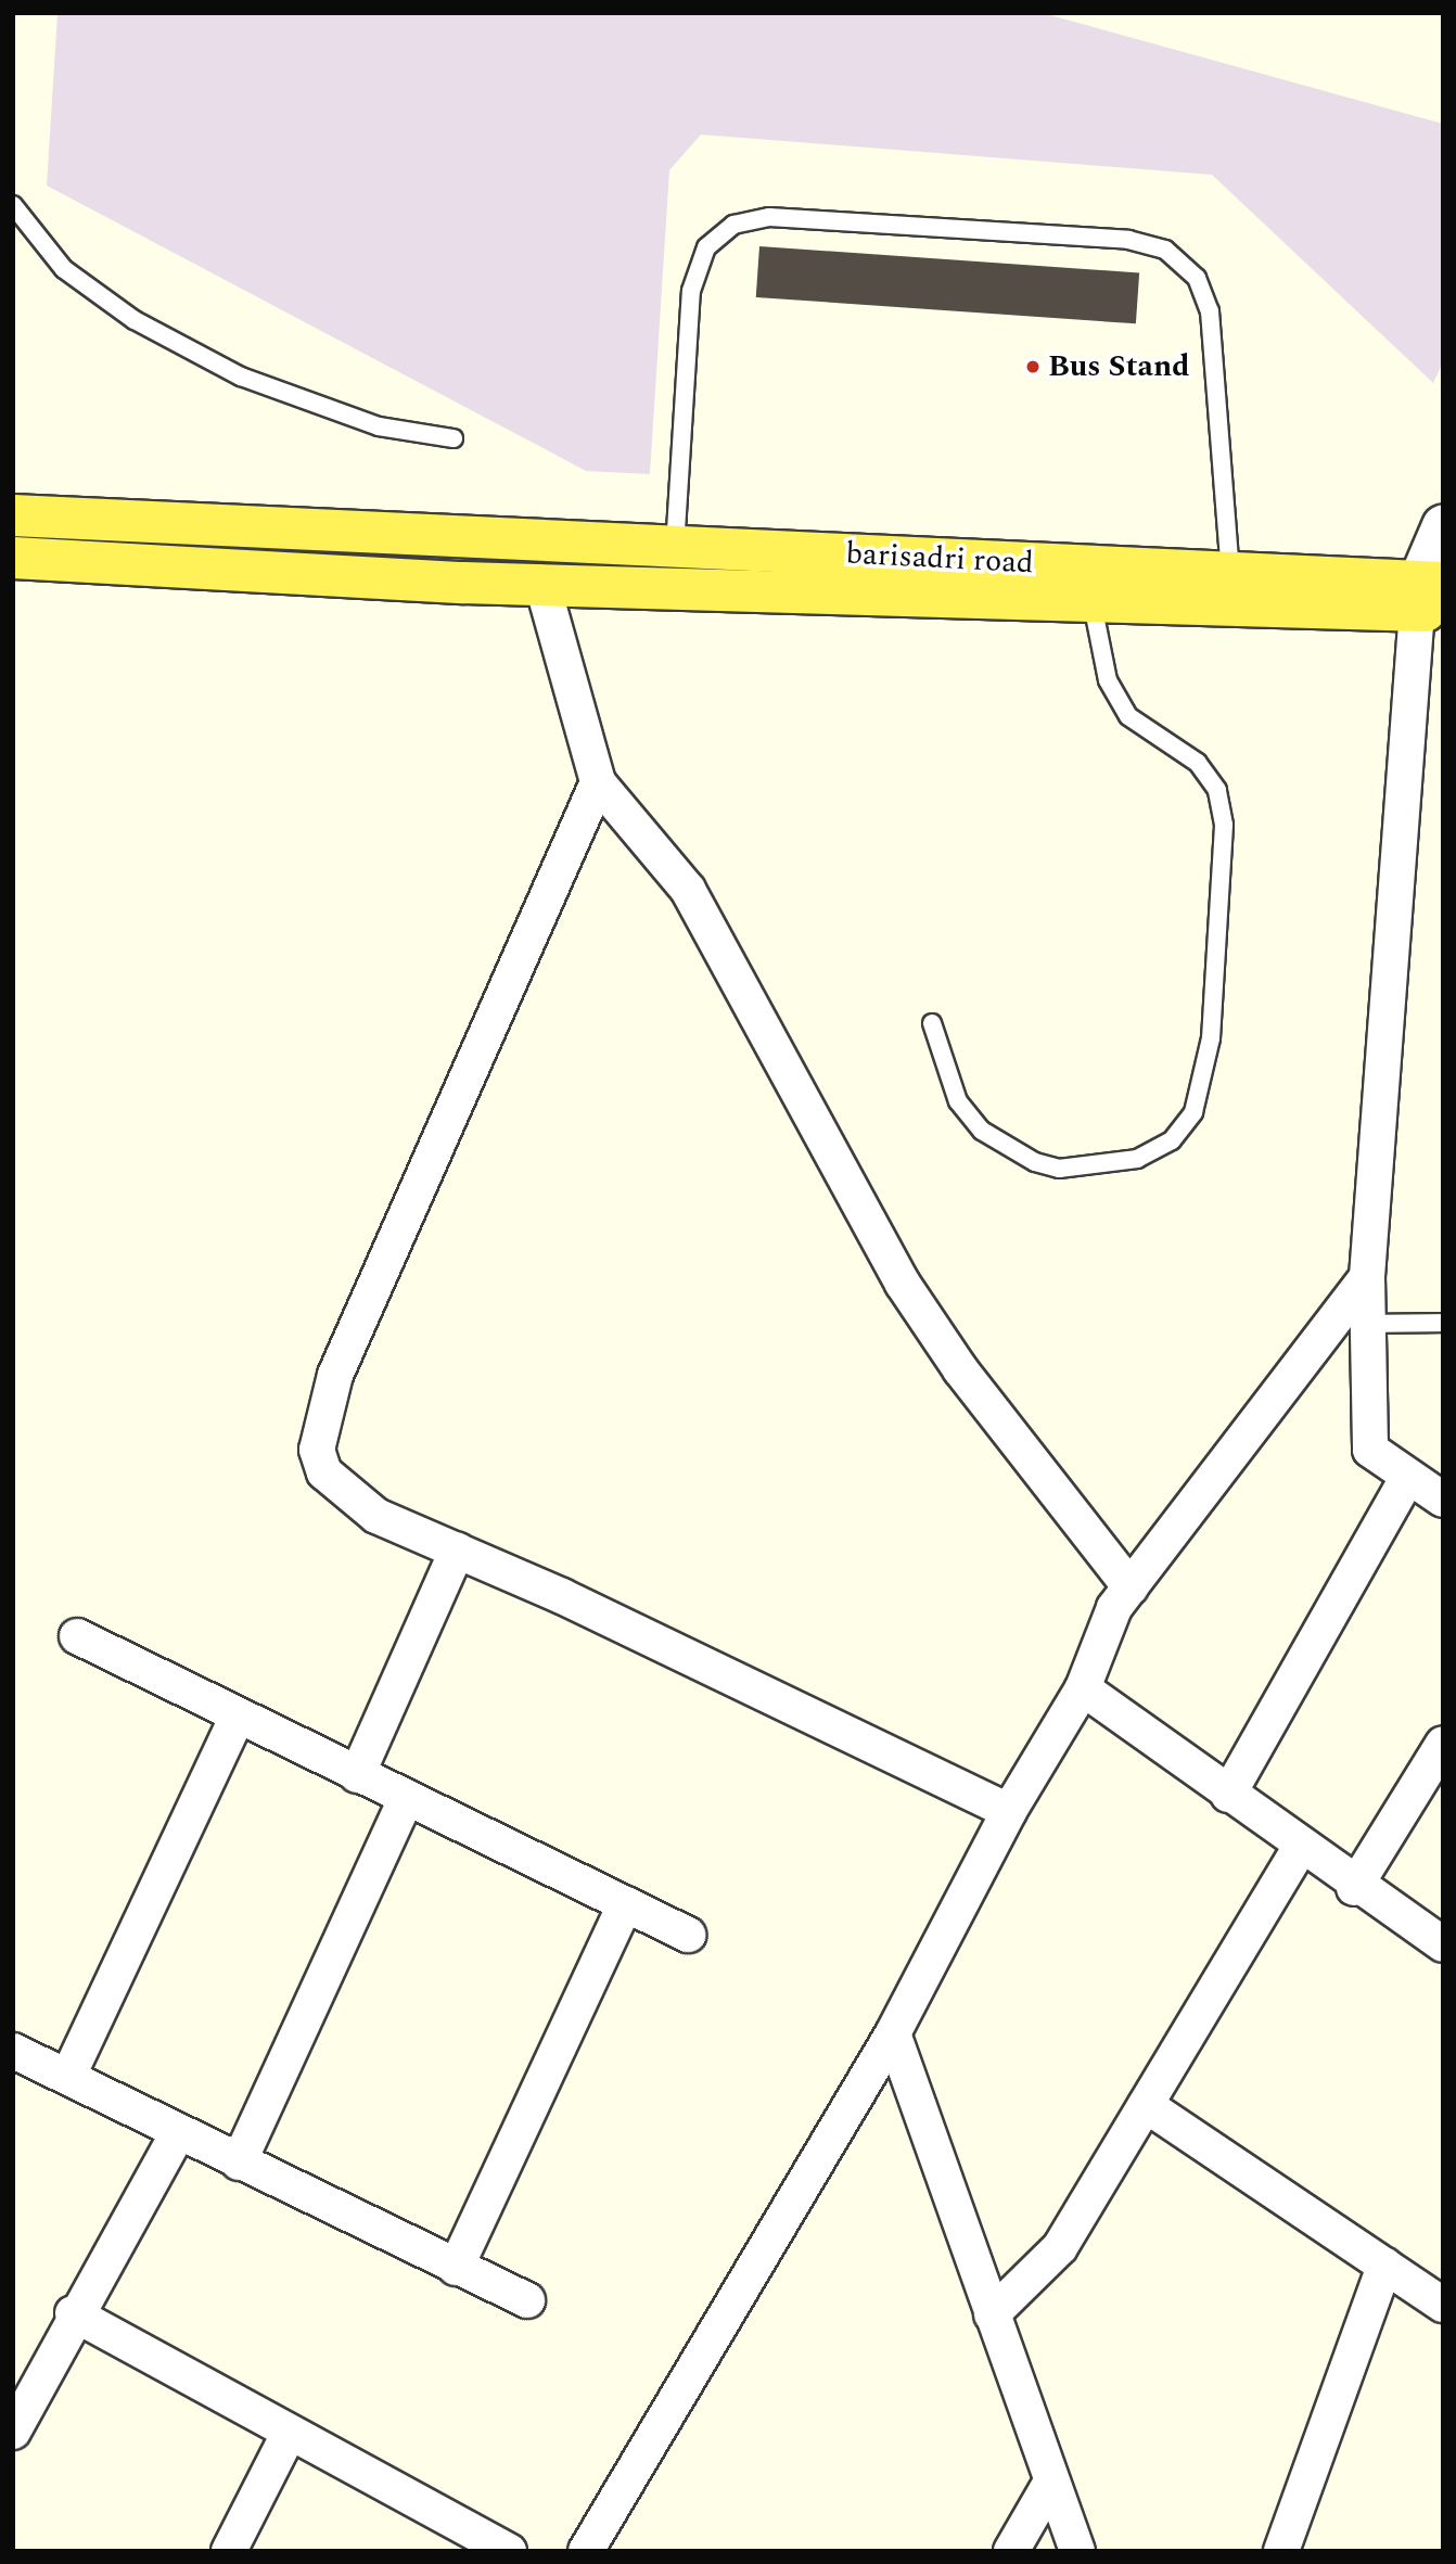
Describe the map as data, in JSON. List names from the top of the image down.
{
  "streets": {
    "main road": ["barisadri road"]
  },
  "places": ["Bus Stand"]
}
